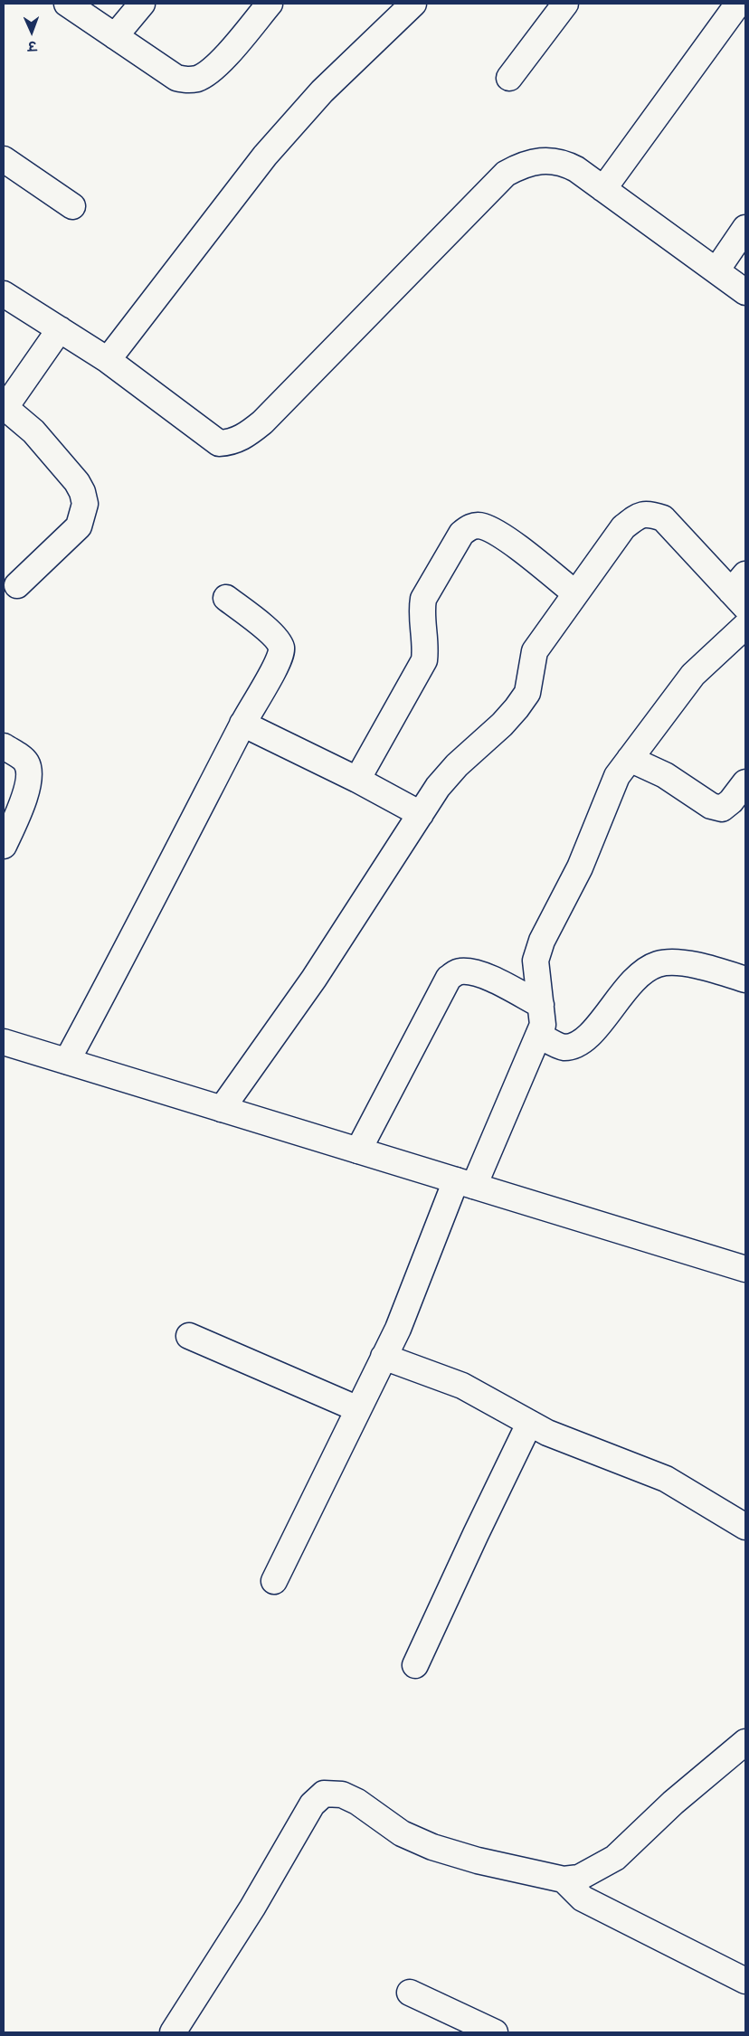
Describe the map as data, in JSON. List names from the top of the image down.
{
  "north": "bottom"
}
